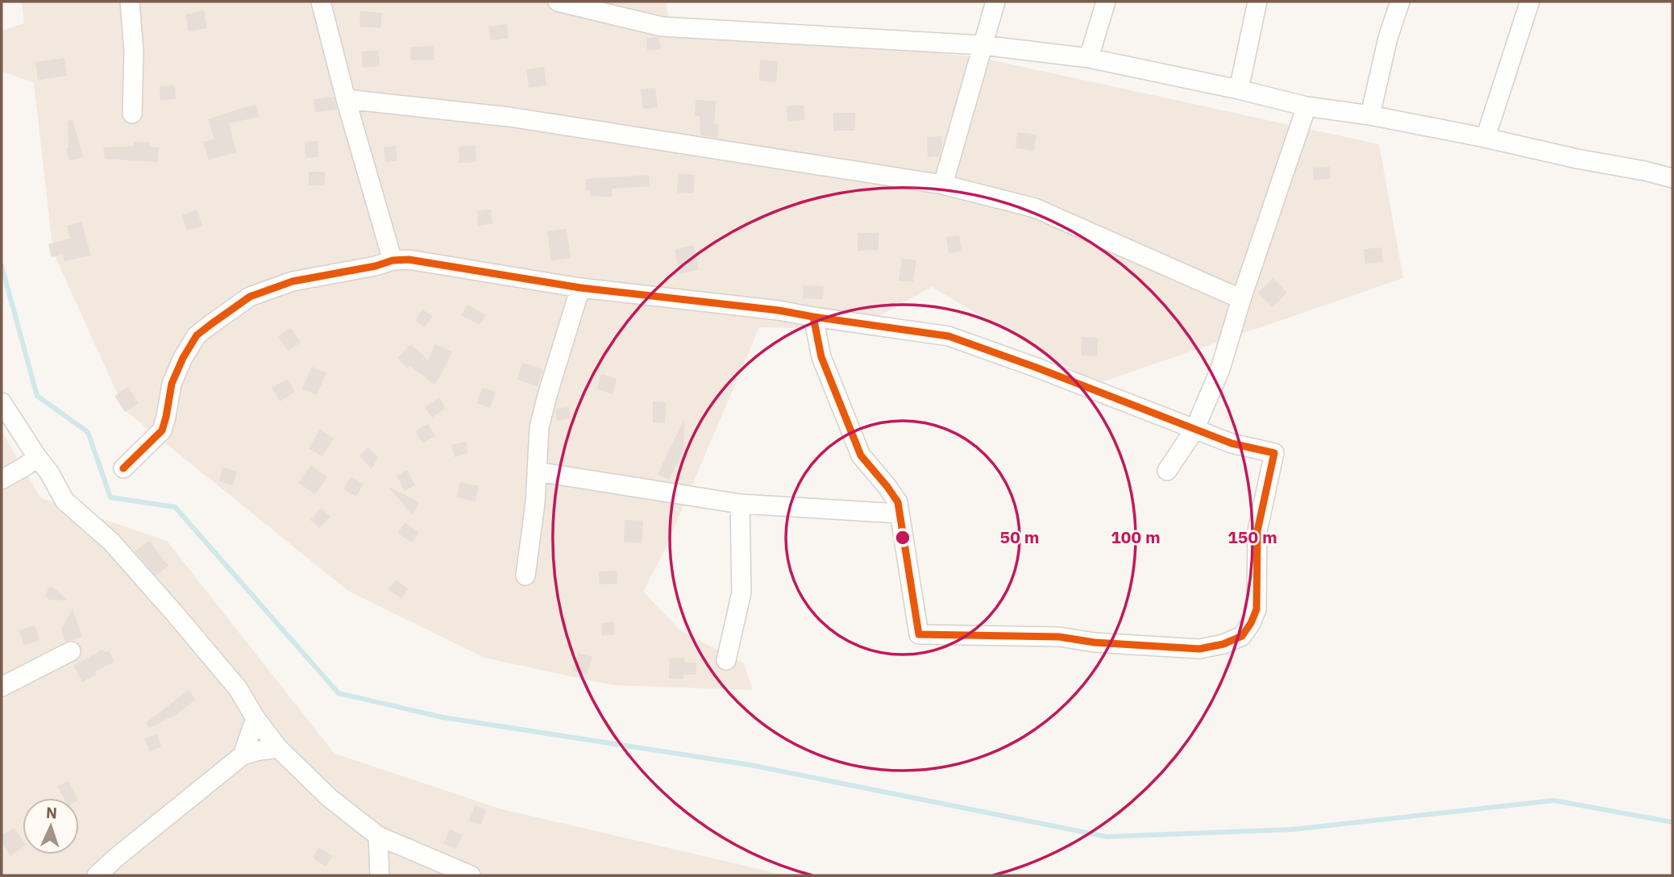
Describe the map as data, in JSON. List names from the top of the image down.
{
  "north": "top",
  "rings": ["50 m", "100 m", "150 m"]
}
